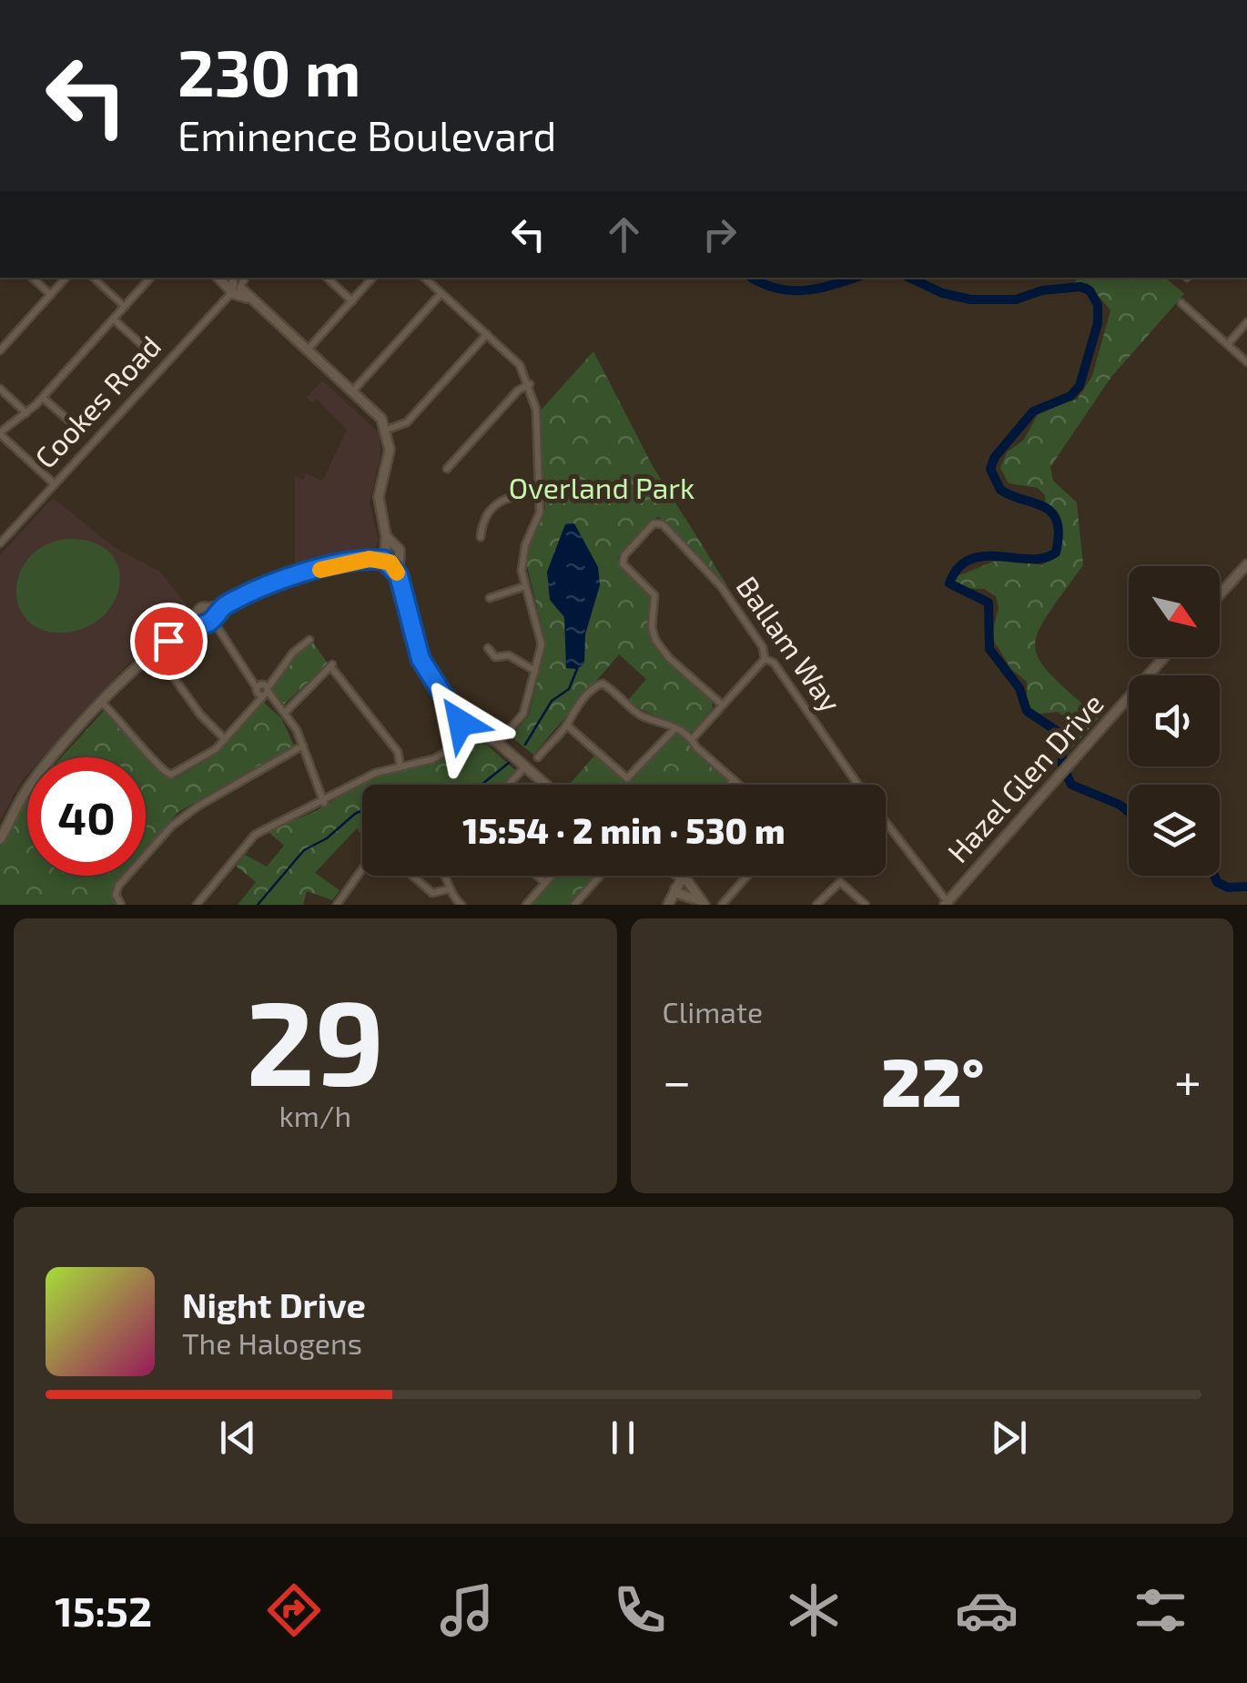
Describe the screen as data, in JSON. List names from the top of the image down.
{
  "streets": {
    "street": ["Cookes Road", "Ballam Way", "Hazel Glen Drive"]
  },
  "crossings": [
    ["Ballam Way", "Hazel Glen Drive"]
  ],
  "parks": ["Overland Park"],
  "north": "bottom right",
  "page": {
    "turn": ["230 m", "Eminence Boulevard"],
    "limit": "40",
    "trip": "15:54 · 2 min · 530 m",
    "tile": [
      ["29", "km/h"],
      "Climate"
    ],
    "heat": ["−", "22°", "+"],
    "song": ["Night Drive", "The Halogens"],
    "tabs": "15:52"
  }
}
